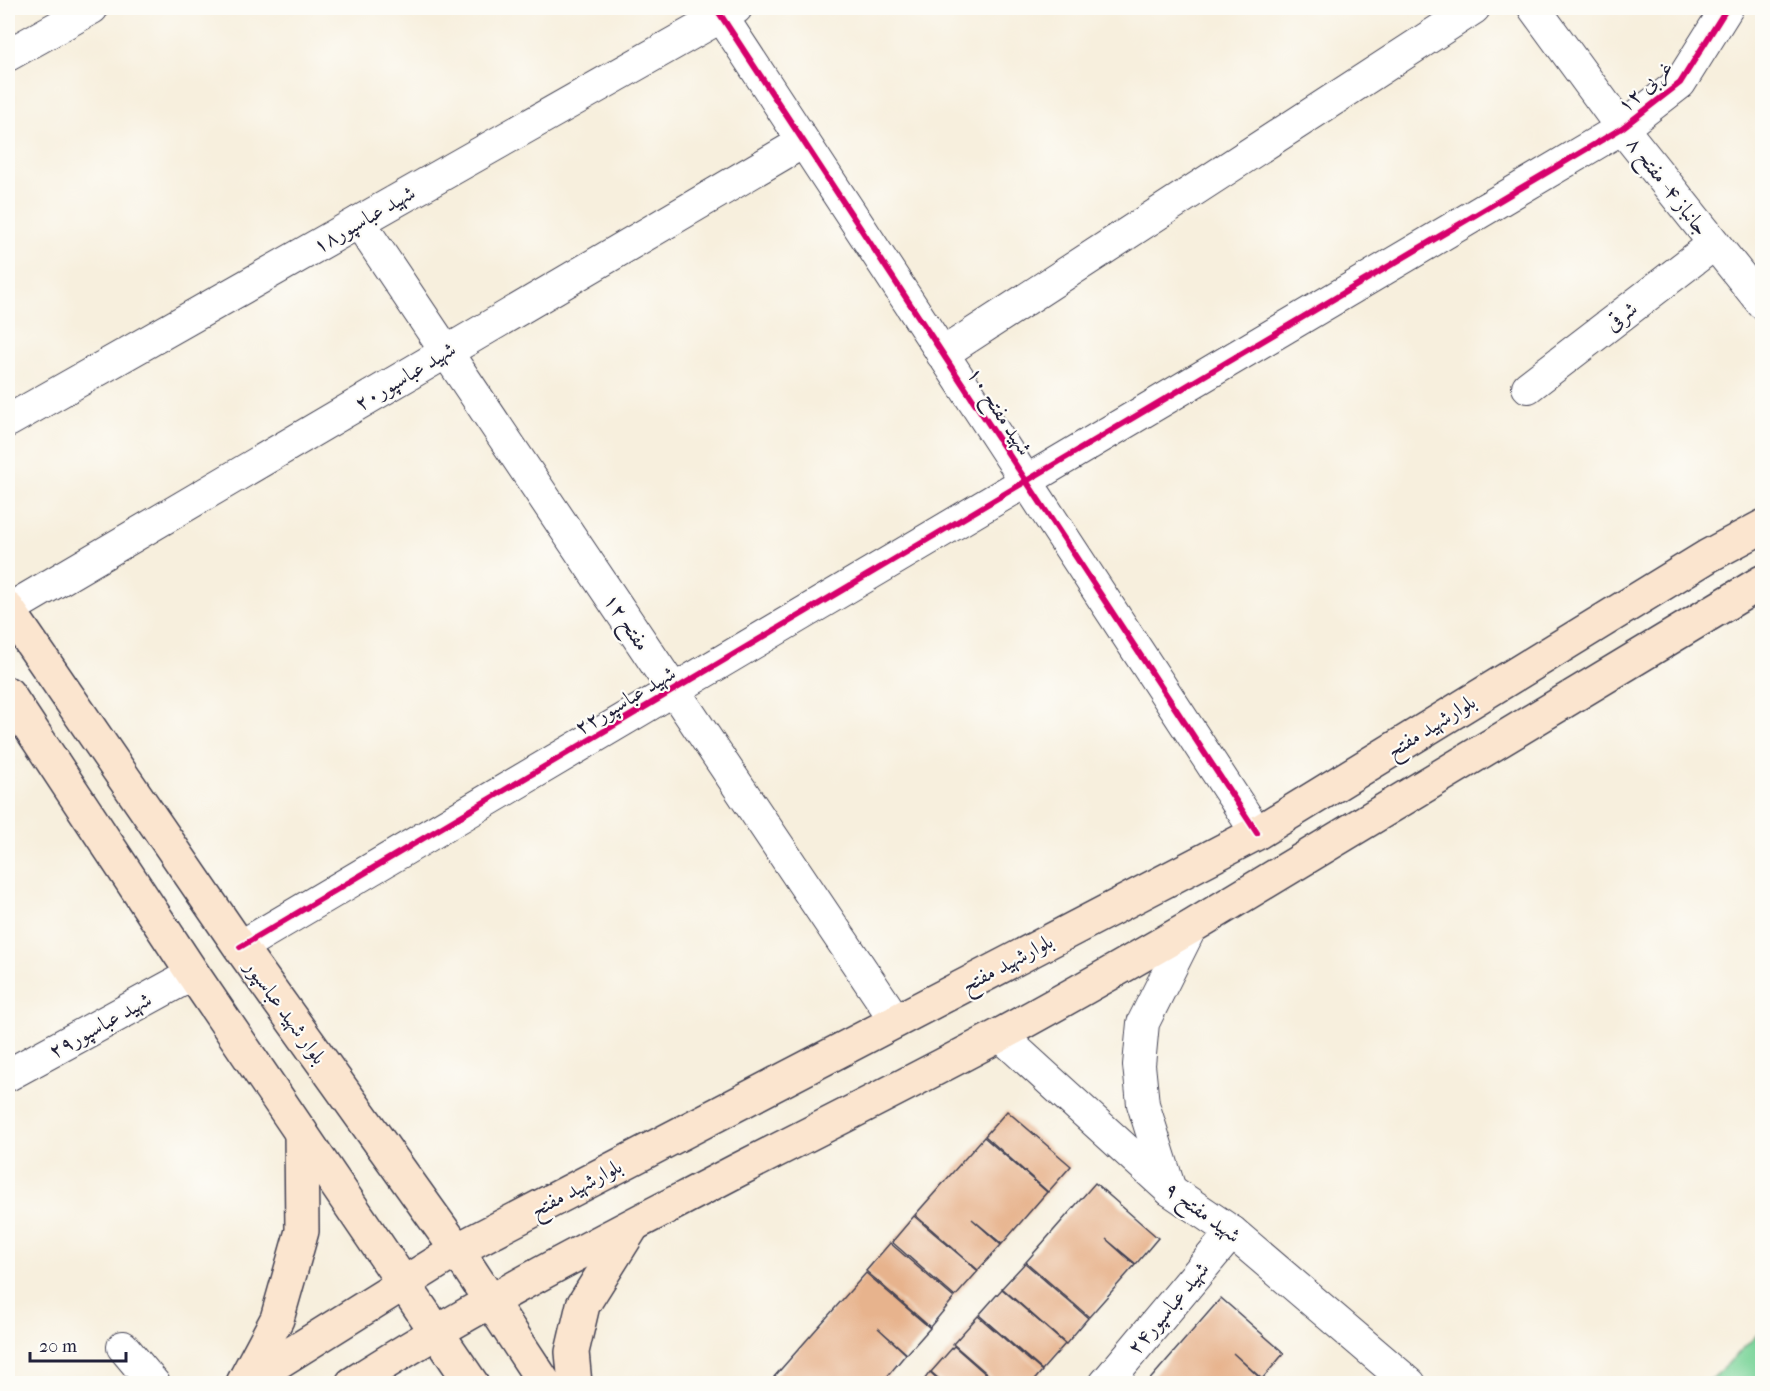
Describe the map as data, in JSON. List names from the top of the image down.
{
  "streets": {
    "main road": ["بلوارشهید مفتح", "بلوار شهید عباسپور"],
    "street": [
      "غربی ۱۲",
      "جانباز ۴- مفتح ۸",
      "شهید عباسپور۱۸",
      "شرقی",
      "شهید عباسپور۲۰",
      "شهید مفتح ۱۰",
      "مفتح ۱۲",
      "شهید عباسپور۲۲",
      "شهید عباسپور۲۹",
      "شهید مفتح ۹",
      "شهید عباسپور۲۴"
    ]
  },
  "crossings": [
    ["غربی ۱۲", "جانباز ۴- مفتح ۸"],
    ["غربی ۱۲", "شهید مفتح ۱۰"],
    ["غربی ۱۲", "شهید عباسپور۲۲"],
    ["جانباز ۴- مفتح ۸", "شرقی"],
    ["شهید عباسپور۱۸", "شهید مفتح ۱۰"],
    ["شهید عباسپور۱۸", "مفتح ۱۲"],
    ["شهید عباسپور۲۰", "شهید مفتح ۱۰"],
    ["شهید عباسپور۲۰", "مفتح ۱۲"],
    ["شهید عباسپور۲۰", "بلوار شهید عباسپور"],
    ["شهید مفتح ۱۰", "شهید عباسپور۲۲"],
    ["شهید مفتح ۱۰", "بلوارشهید مفتح"],
    ["مفتح ۱۲", "شهید عباسپور۲۲"],
    ["مفتح ۱۲", "بلوارشهید مفتح"],
    ["شهید عباسپور۲۲", "بلوار شهید عباسپور"],
    ["بلوارشهید مفتح", "بلوار شهید عباسپور"],
    ["شهید مفتح ۹", "شهید عباسپور۲۴"]
  ],
  "scale_bar": "20 m"
}
